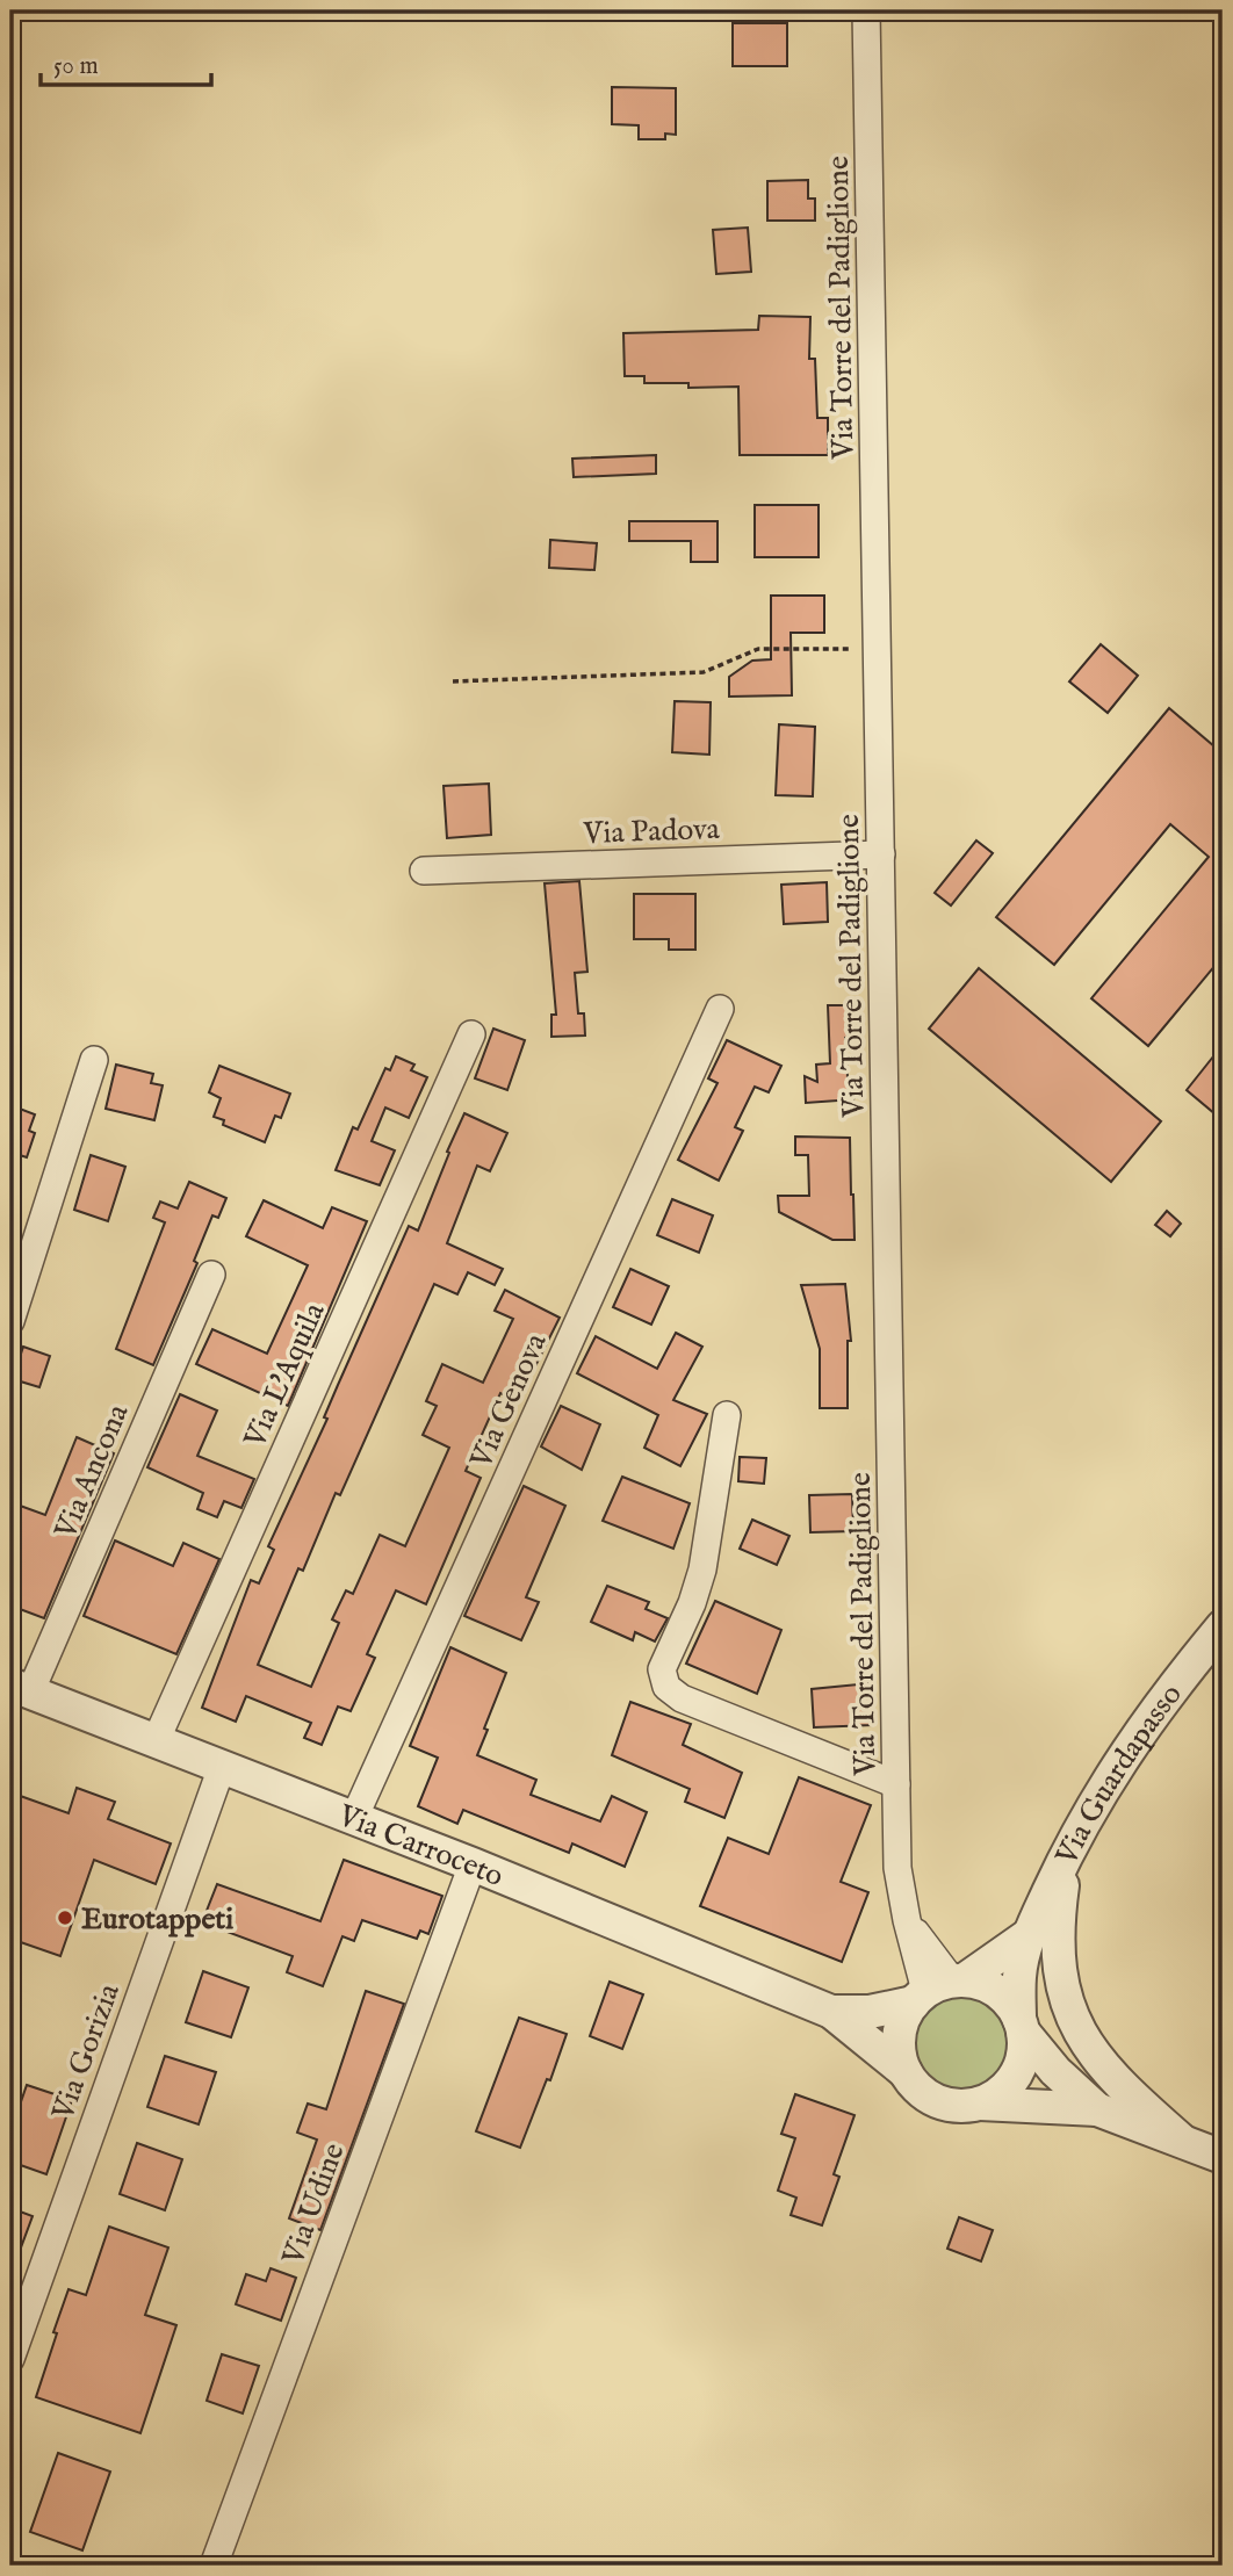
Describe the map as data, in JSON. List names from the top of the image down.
{
  "streets": {
    "street": [
      "Via Torre del Padiglione",
      "Via Padova",
      "Via L'Aquila",
      "Via Genova",
      "Via Ancona",
      "Via Guardapasso",
      "Via Carroceto",
      "Via Gorizia",
      "Via Udine"
    ]
  },
  "crossings": [
    ["Via Torre del Padiglione", "Via Padova"],
    ["Via Torre del Padiglione", "Via Guardapasso"],
    ["Via Torre del Padiglione", "Via Carroceto"],
    ["Via L'Aquila", "Via Carroceto"],
    ["Via Genova", "Via Carroceto"],
    ["Via Ancona", "Via Carroceto"],
    ["Via Guardapasso", "Via Carroceto"],
    ["Via Carroceto", "Via Gorizia"],
    ["Via Carroceto", "Via Udine"]
  ],
  "places": ["Eurotappeti"],
  "scale_bar": "50 m"
}
